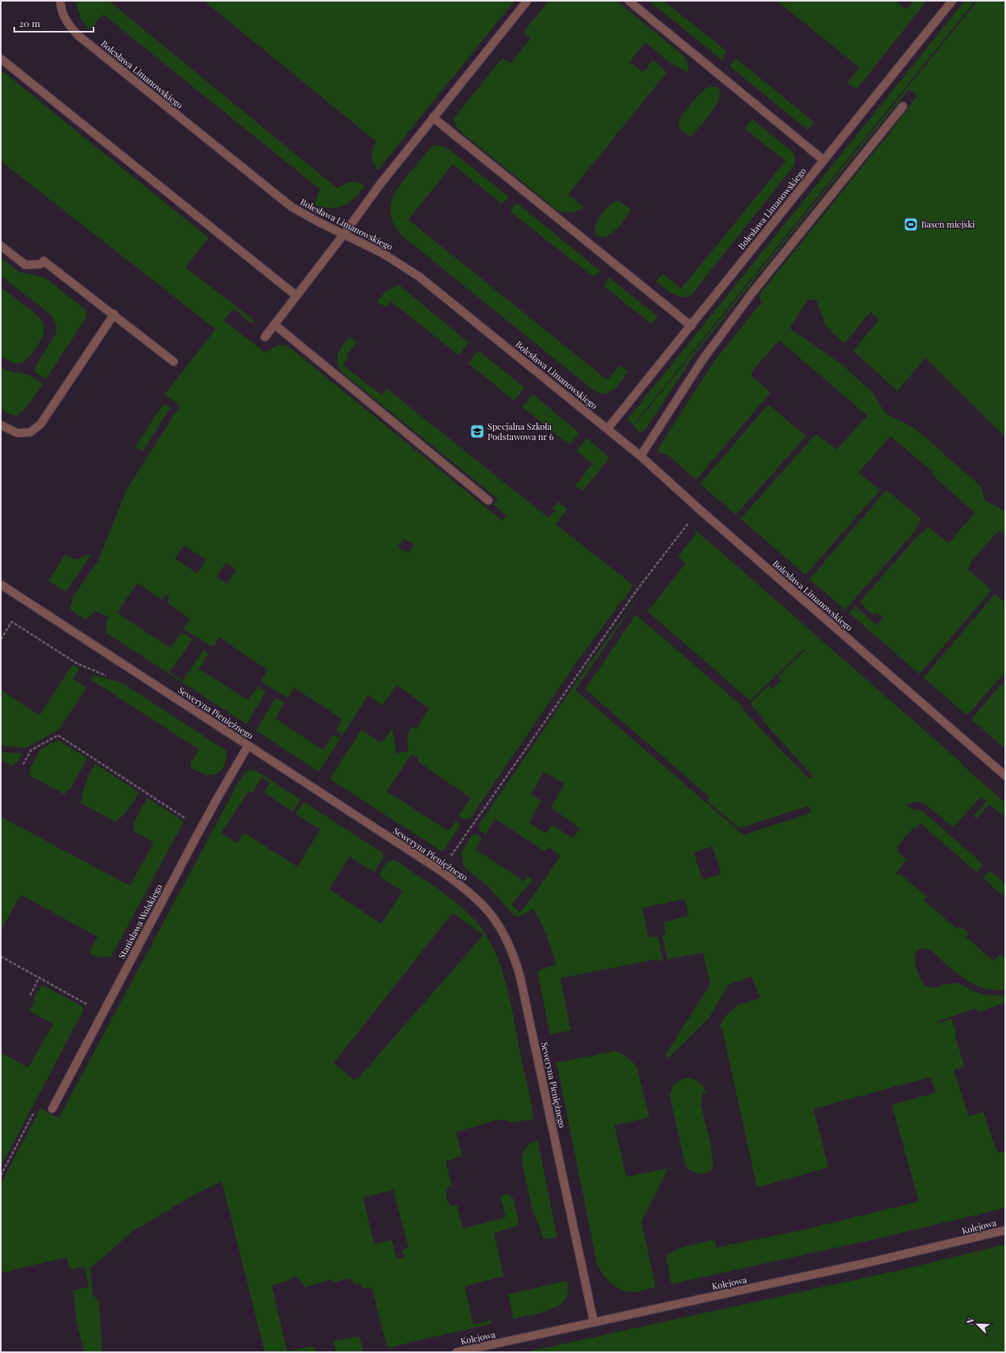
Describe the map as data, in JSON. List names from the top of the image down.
{
  "streets": {
    "street": [
      "Bolesława Limanowskiego",
      "Seweryna Pieniężnego",
      "Stanisława Wolskiego",
      "Kolejowa"
    ]
  },
  "crossings": [
    ["Seweryna Pieniężnego", "Stanisława Wolskiego"],
    ["Seweryna Pieniężnego", "Kolejowa"]
  ],
  "places": {
    "sports": ["Basen miejski"],
    "school or university": ["Specjalna Szkoła Podstawowa nr 6"]
  },
  "scale_bar": "20 m",
  "north": "top left"
}
